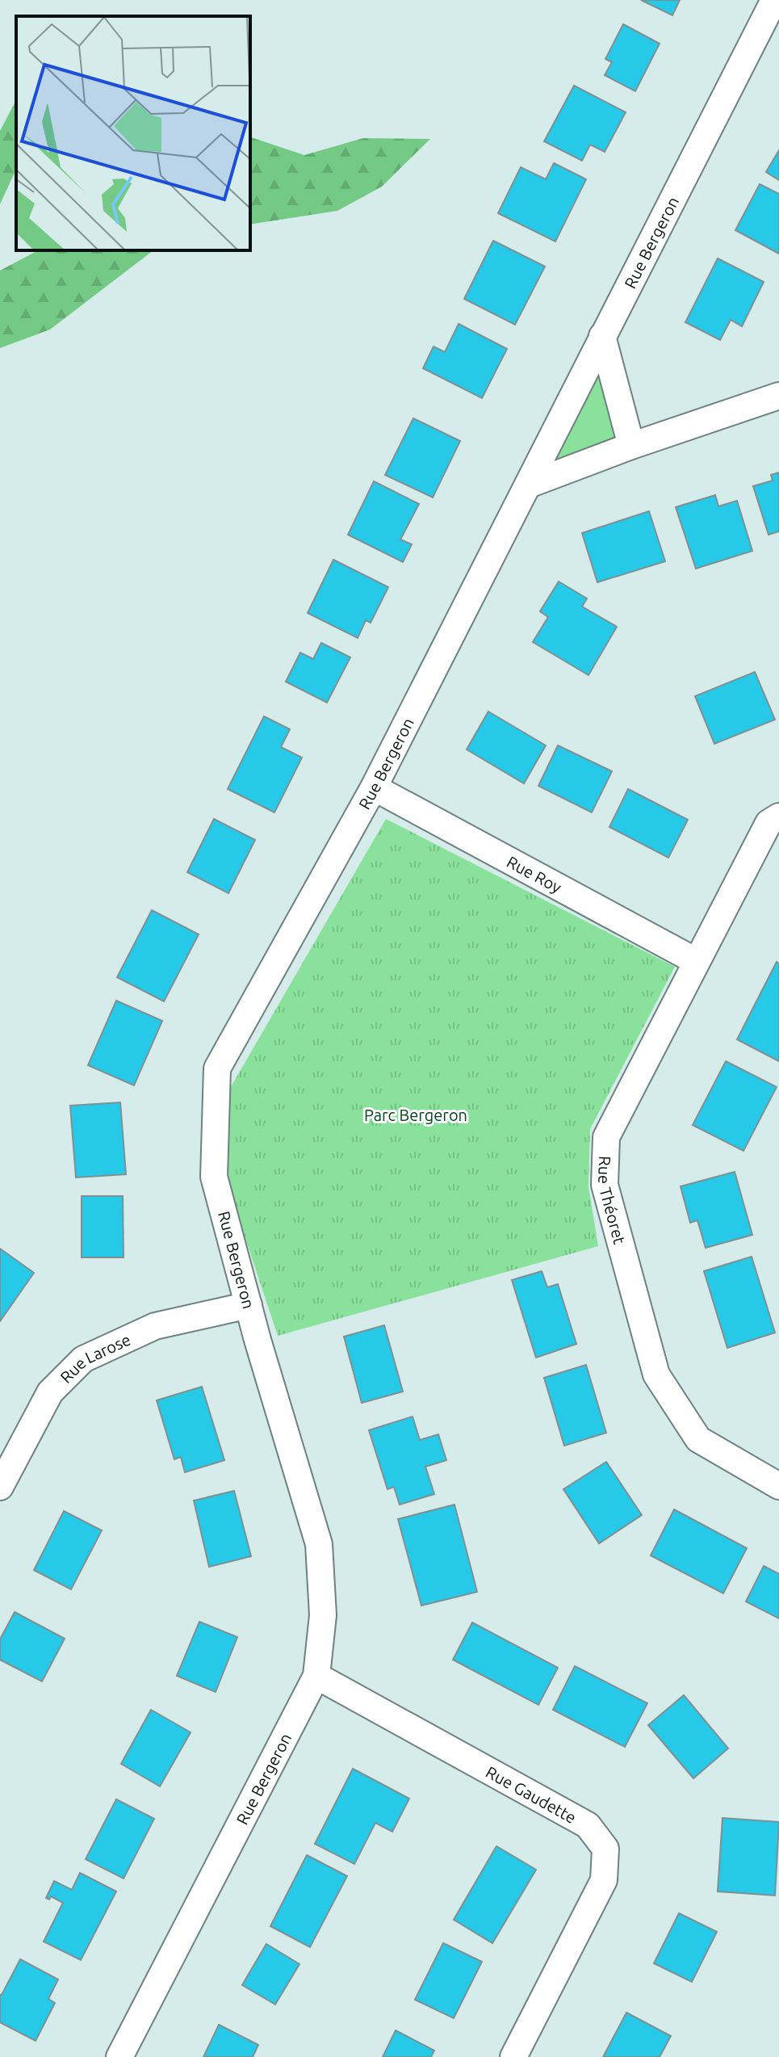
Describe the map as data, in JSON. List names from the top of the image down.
{
  "streets": {
    "street": [
      "Rue Bergeron",
      "Rue Roy",
      "Rue Théoret",
      "Rue Larose",
      "Rue Gaudette"
    ]
  },
  "crossings": [
    ["Rue Bergeron", "Rue Roy"],
    ["Rue Bergeron", "Rue Larose"],
    ["Rue Bergeron", "Rue Gaudette"],
    ["Rue Roy", "Rue Théoret"]
  ],
  "parks": ["Parc Bergeron"]
}
